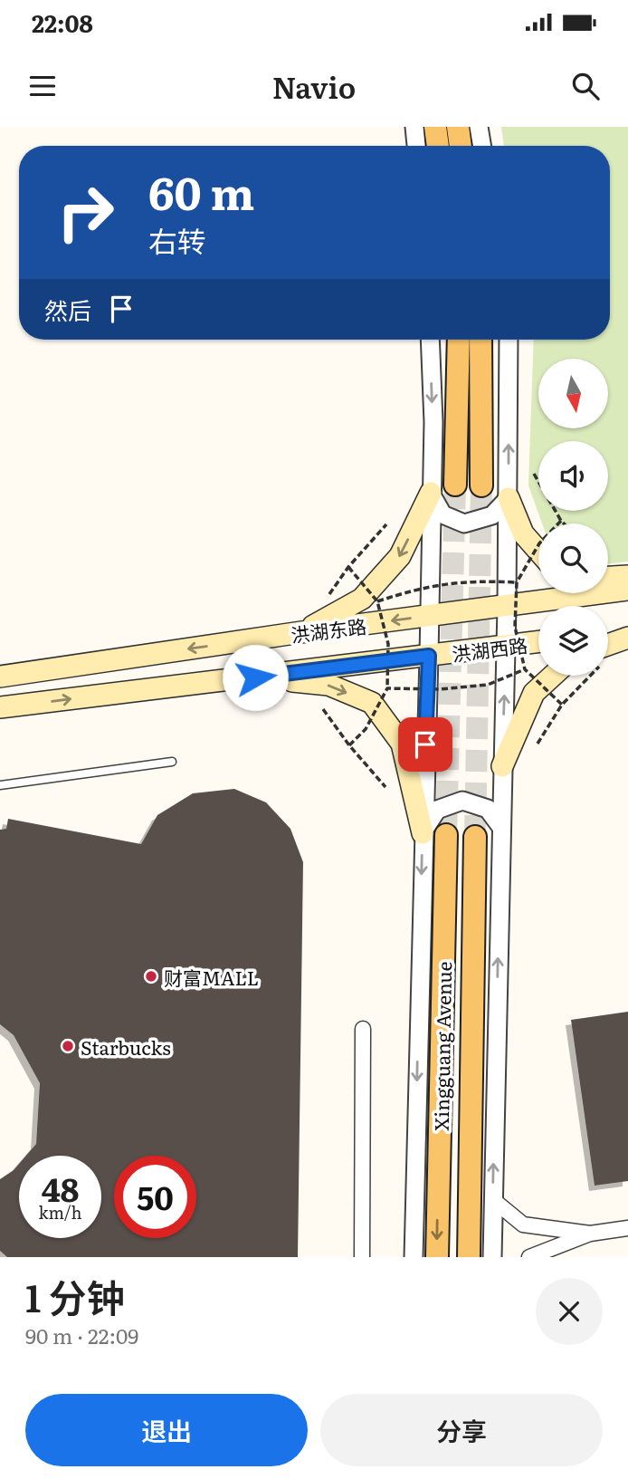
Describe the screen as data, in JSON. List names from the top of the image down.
{
  "streets": {
    "main road": ["洪湖东路", "洪湖西路", "Xingguang Avenue"]
  },
  "crossings": [
    ["洪湖东路", "洪湖西路"]
  ],
  "places": ["财富MALL", "Starbucks"],
  "north": "bottom",
  "page": {
    "status": "22:08",
    "header": "Navio",
    "turn": ["60 m", "右转"],
    "then": "然后",
    "speed": "48 km/h",
    "limit": "50",
    "heading": ["1 分钟", "90 m · 22:09"],
    "buttons": ["退出", "分享"]
  }
}
